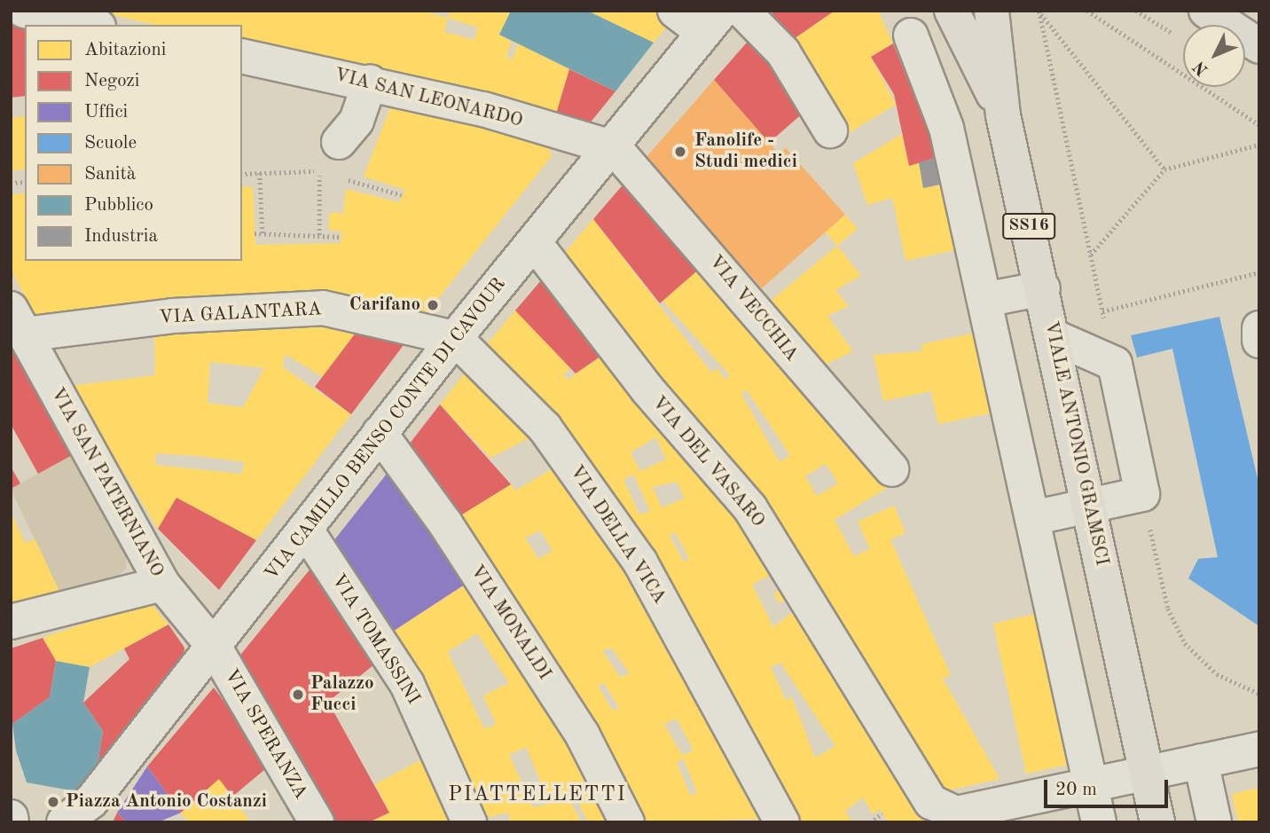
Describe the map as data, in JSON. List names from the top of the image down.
{
  "streets": {
    "main road": ["SS16", "VIALE ANTONIO GRAMSCI"],
    "street": [
      "VIA SAN LEONARDO",
      "VIA VECCHIA",
      "VIA GALANTARA",
      "VIA CAMILLO BENSO CONTE DI CAVOUR",
      "VIA DEL VASARO",
      "VIA SAN PATERNIANO",
      "VIA DELLA VICA",
      "VIA MONALDI",
      "VIA TOMASSINI",
      "VIA SPERANZA"
    ]
  },
  "crossings": [
    ["VIA SAN LEONARDO", "VIA VECCHIA"],
    ["VIA SAN LEONARDO", "VIA CAMILLO BENSO CONTE DI CAVOUR"],
    ["VIA VECCHIA", "VIA CAMILLO BENSO CONTE DI CAVOUR"],
    ["VIA GALANTARA", "VIA CAMILLO BENSO CONTE DI CAVOUR"],
    ["VIA GALANTARA", "VIA SAN PATERNIANO"],
    ["VIA GALANTARA", "VIA DELLA VICA"],
    ["VIA CAMILLO BENSO CONTE DI CAVOUR", "VIA DEL VASARO"],
    ["VIA CAMILLO BENSO CONTE DI CAVOUR", "VIA SAN PATERNIANO"],
    ["VIA CAMILLO BENSO CONTE DI CAVOUR", "VIA DELLA VICA"],
    ["VIA CAMILLO BENSO CONTE DI CAVOUR", "VIA MONALDI"],
    ["VIA CAMILLO BENSO CONTE DI CAVOUR", "VIA TOMASSINI"],
    ["VIA CAMILLO BENSO CONTE DI CAVOUR", "VIA SPERANZA"],
    ["VIA SAN PATERNIANO", "VIA SPERANZA"]
  ],
  "districts": ["PIATTELLETTI"],
  "places": [
    "Fanolife - Studi medici",
    "Carifano",
    "Palazzo Fucci",
    "Piazza Antonio Costanzi"
  ],
  "legend": [
    "Abitazioni",
    "Negozi",
    "Uffici",
    "Scuole",
    "Sanità",
    "Pubblico",
    "Industria"
  ],
  "scale_bar": "20 m",
  "north": "bottom left"
}
